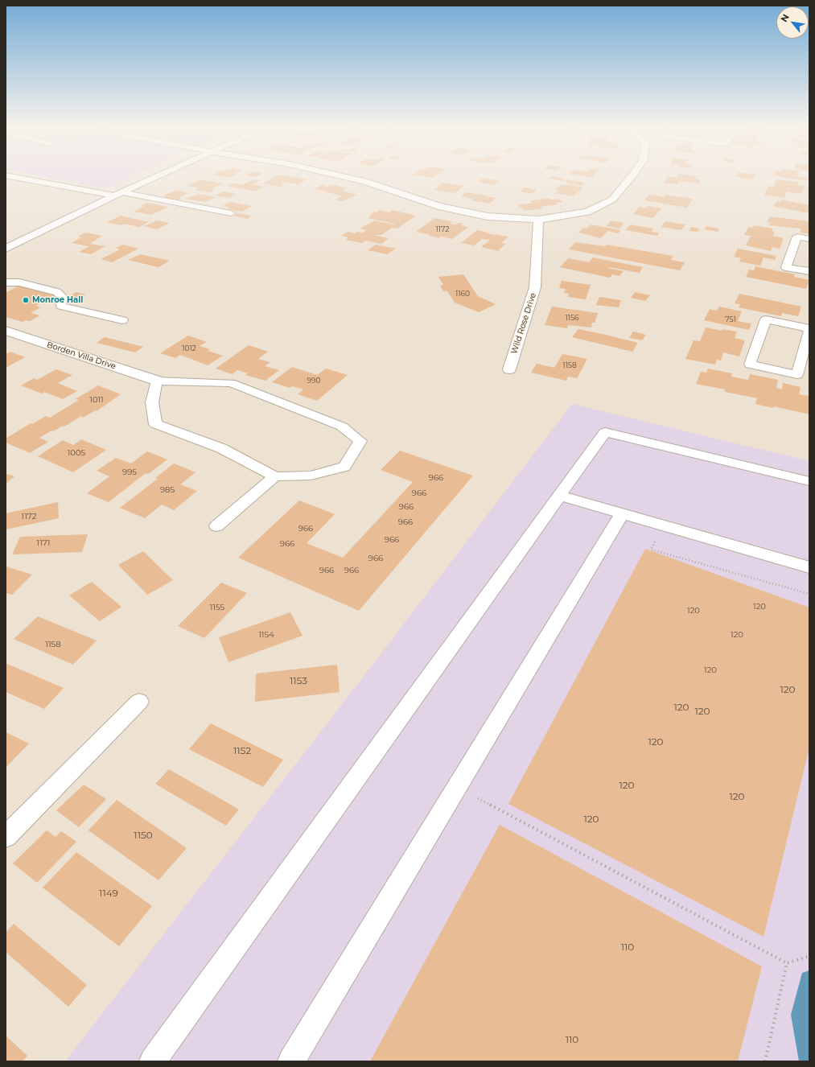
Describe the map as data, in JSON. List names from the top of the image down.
{
  "streets": {
    "street": ["Wild Rose Drive", "Borden Villa Drive"]
  },
  "places": ["Monroe Hall"],
  "house_numbers": [
    "1172",
    "1160",
    "1156",
    "751",
    "1012",
    "1158",
    "990",
    "1011",
    "1005",
    "995",
    "966",
    "985",
    "966",
    "966",
    "1172",
    "966",
    "966",
    "966",
    "1171",
    "966",
    "966",
    "966",
    "966",
    "120",
    "1155",
    "120",
    "1154",
    "120",
    "1158",
    "120",
    "1153",
    "120",
    "120",
    "120",
    "120",
    "1152",
    "120",
    "120",
    "120",
    "1150",
    "1149",
    "110",
    "110"
  ],
  "north": "top left"
}
